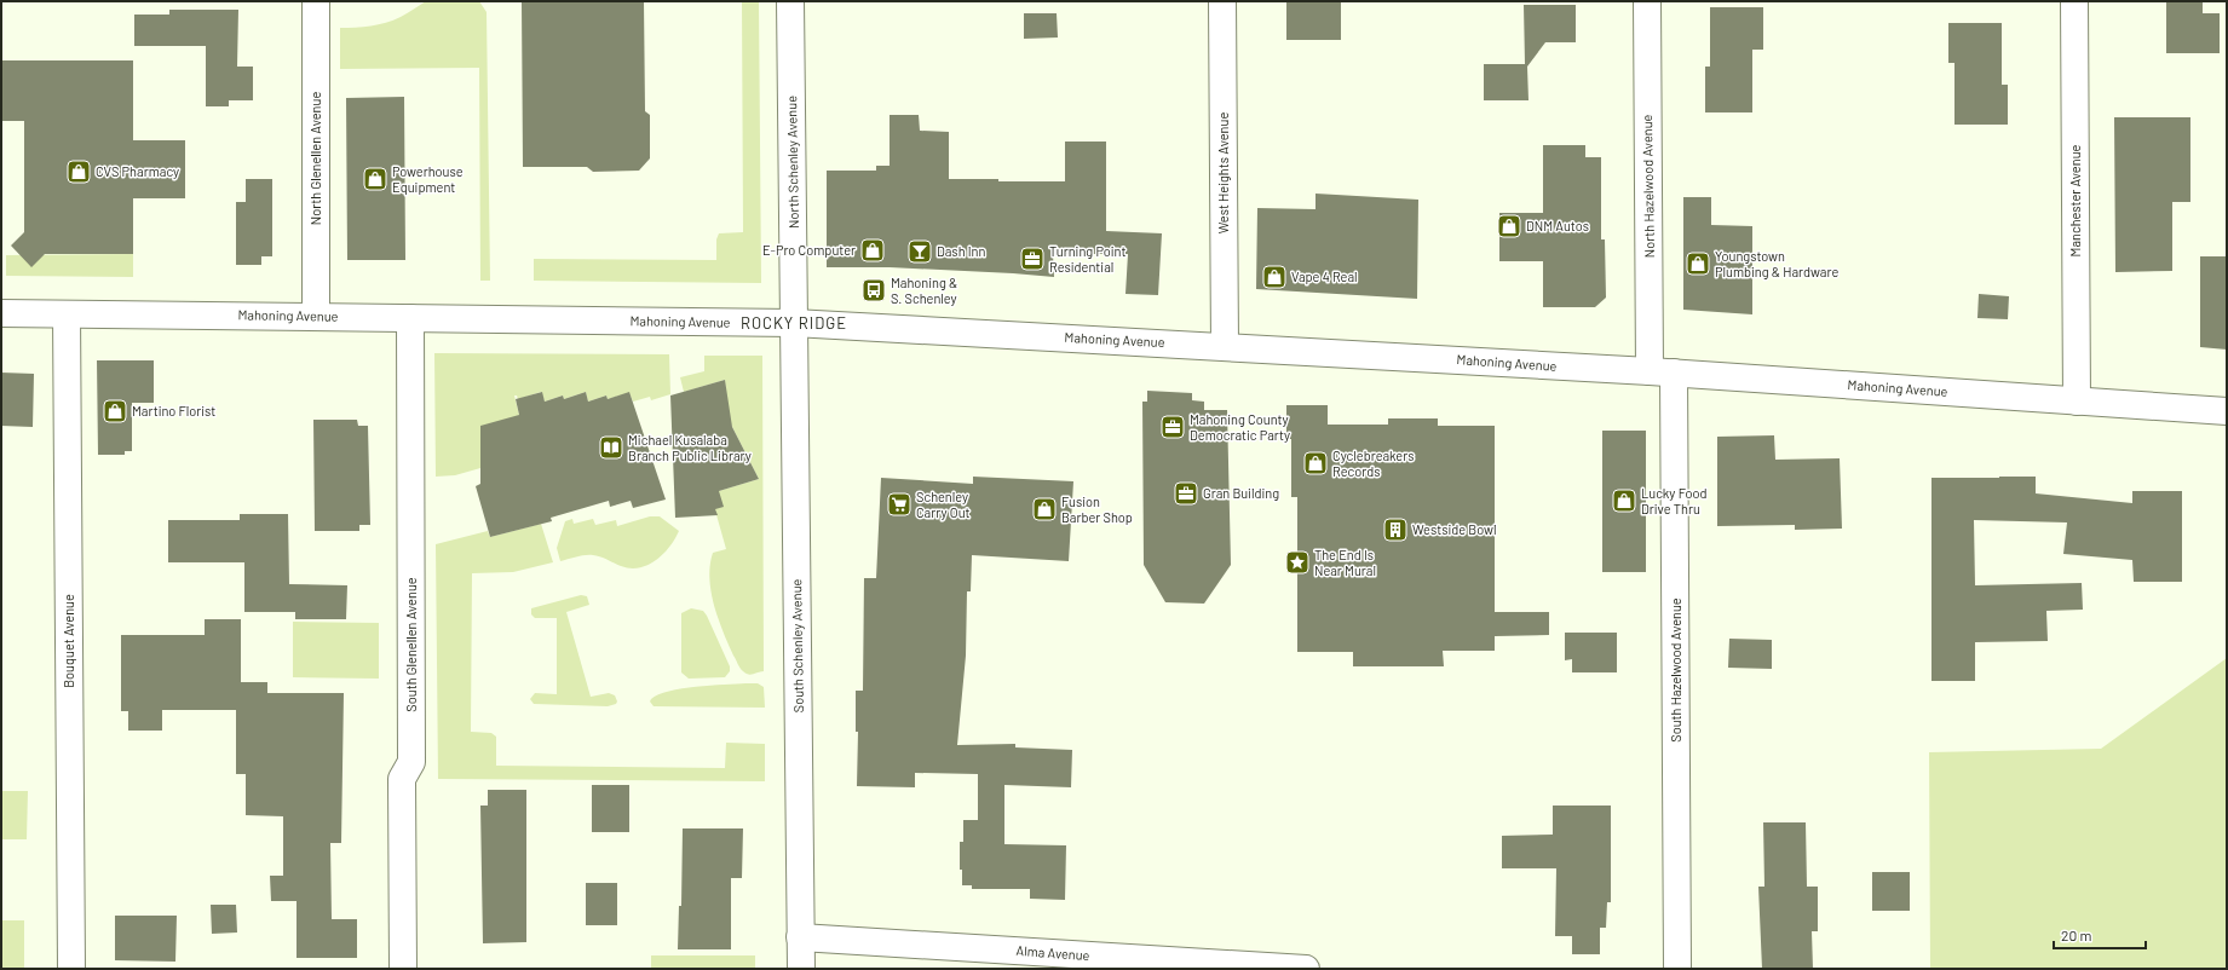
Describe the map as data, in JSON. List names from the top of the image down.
{
  "streets": {
    "street": [
      "North Glenellen Avenue",
      "North Schenley Avenue",
      "West Heights Avenue",
      "North Hazelwood Avenue",
      "Manchester Avenue",
      "Mahoning Avenue",
      "Bouquet Avenue",
      "South Glenellen Avenue",
      "South Schenley Avenue",
      "South Hazelwood Avenue",
      "Alma Avenue"
    ]
  },
  "crossings": [
    ["North Glenellen Avenue", "Mahoning Avenue"],
    ["North Schenley Avenue", "Mahoning Avenue"],
    ["North Schenley Avenue", "South Schenley Avenue"],
    ["West Heights Avenue", "Mahoning Avenue"],
    ["North Hazelwood Avenue", "Mahoning Avenue"],
    ["North Hazelwood Avenue", "South Hazelwood Avenue"],
    ["Manchester Avenue", "Mahoning Avenue"],
    ["Mahoning Avenue", "Bouquet Avenue"],
    ["Mahoning Avenue", "South Glenellen Avenue"],
    ["Mahoning Avenue", "South Schenley Avenue"],
    ["Mahoning Avenue", "South Hazelwood Avenue"],
    ["South Schenley Avenue", "Alma Avenue"]
  ],
  "districts": ["ROCKY RIDGE"],
  "places": {
    "shop": [
      "CVS Pharmacy",
      "Powerhouse Equipment",
      "DNM Autos",
      "E-Pro Computer",
      "Youngstown Plumbing & Hardware",
      "Vape 4 Real",
      "Martino Florist",
      "Cyclebreakers Records",
      "Lucky Food Drive Thru",
      "Fusion Barber Shop"
    ],
    "bar": ["Dash Inn"],
    "office": ["Turning Point Residential", "Mahoning County Democratic Party", "Gran Building"],
    "bus stop": ["Mahoning & S. Schenley"],
    "library": ["Michael Kusalaba Branch Public Library"],
    "supermarket": ["Schenley Carry Out"],
    "building": ["Westside Bowl"],
    "place": ["The End Is Near Mural"]
  },
  "scale_bar": "20 m"
}
